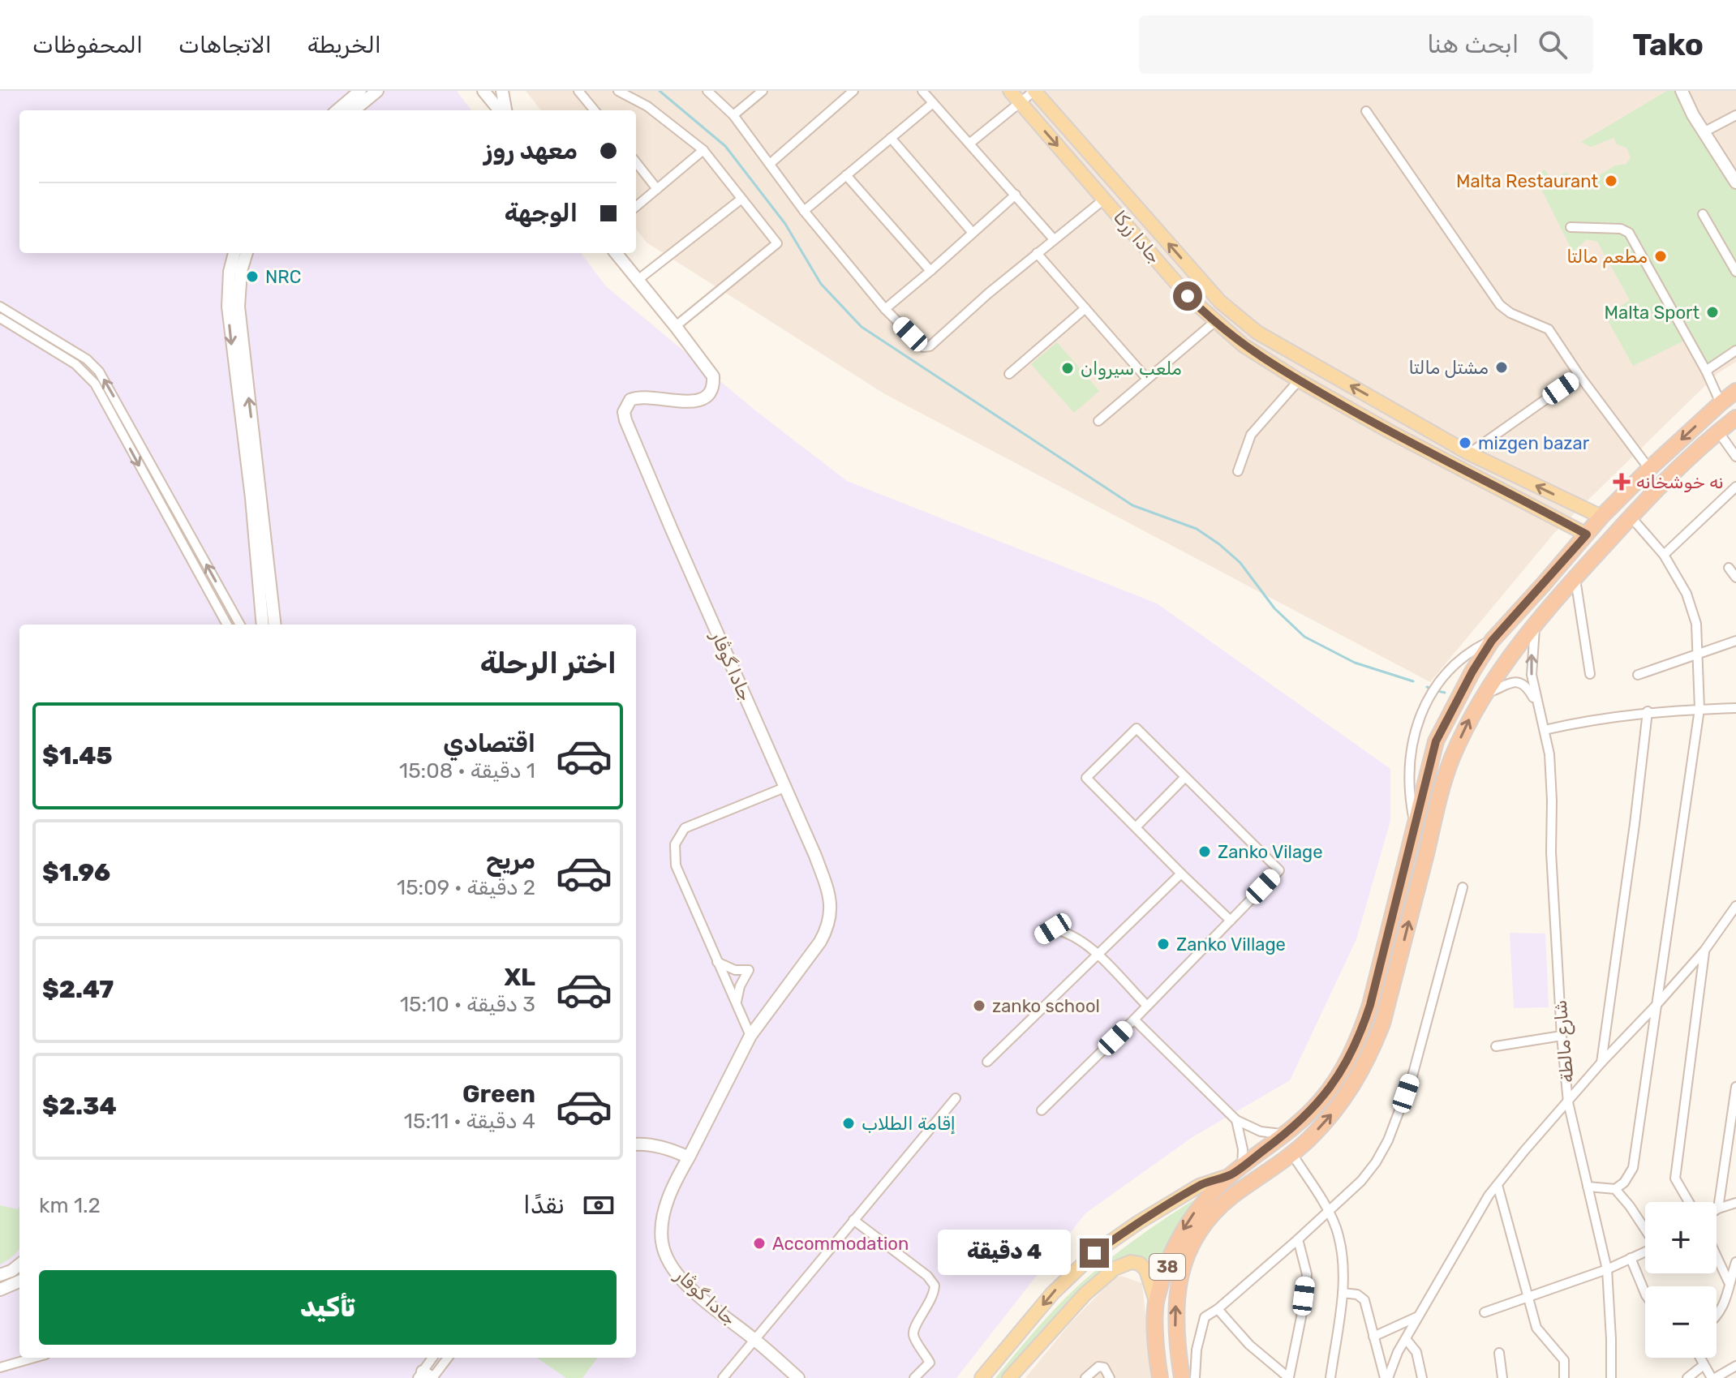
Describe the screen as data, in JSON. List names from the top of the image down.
{
  "streets": {
    "highway": ["38"],
    "main road": ["جادا زرکا"],
    "street": ["جادا گوڤار", "شارع مالطة"]
  },
  "crossings": [
    ["جادا زرکا", "38"],
    ["شارع مالطة", "38"]
  ],
  "places": {
    "other": [
      "Malta Restaurant",
      "مطعم مالتا",
      "NRC",
      "Malta Sport",
      "مشتل مالتا",
      "ملعب سيروان",
      "mizgen bazar",
      "Zanko Vilage",
      "Zanko Village",
      "zanko school",
      "إقامة الطلاب",
      "Accommodation"
    ],
    "health": ["نه خوشخانه"]
  },
  "page": {
    "header": "Tako",
    "search": "ابحث هنا",
    "nav": ["الخريطة", "الاتجاهات", "المحفوظات"],
    "banner": ["معهد روز", "الوجهة"],
    "heading": "اختر الرحلة",
    "list": [
      {
        "name": "اقتصادي",
        "note": "1 دقيقة · 15:08",
        "value": "$1.45"
      },
      {
        "name": "مريح",
        "note": "2 دقيقة · 15:09",
        "value": "$1.96"
      },
      {
        "name": "XL",
        "note": "3 دقيقة · 15:10",
        "value": "$2.47"
      },
      {
        "name": "Green",
        "note": "4 دقيقة · 15:11",
        "value": "$2.34"
      }
    ],
    "pay": ["نقدًا", "1.2 km"],
    "map_buttons": ["+", "−"],
    "bubble": "4 دقيقة",
    "buttons": "تأكيد"
  }
}
